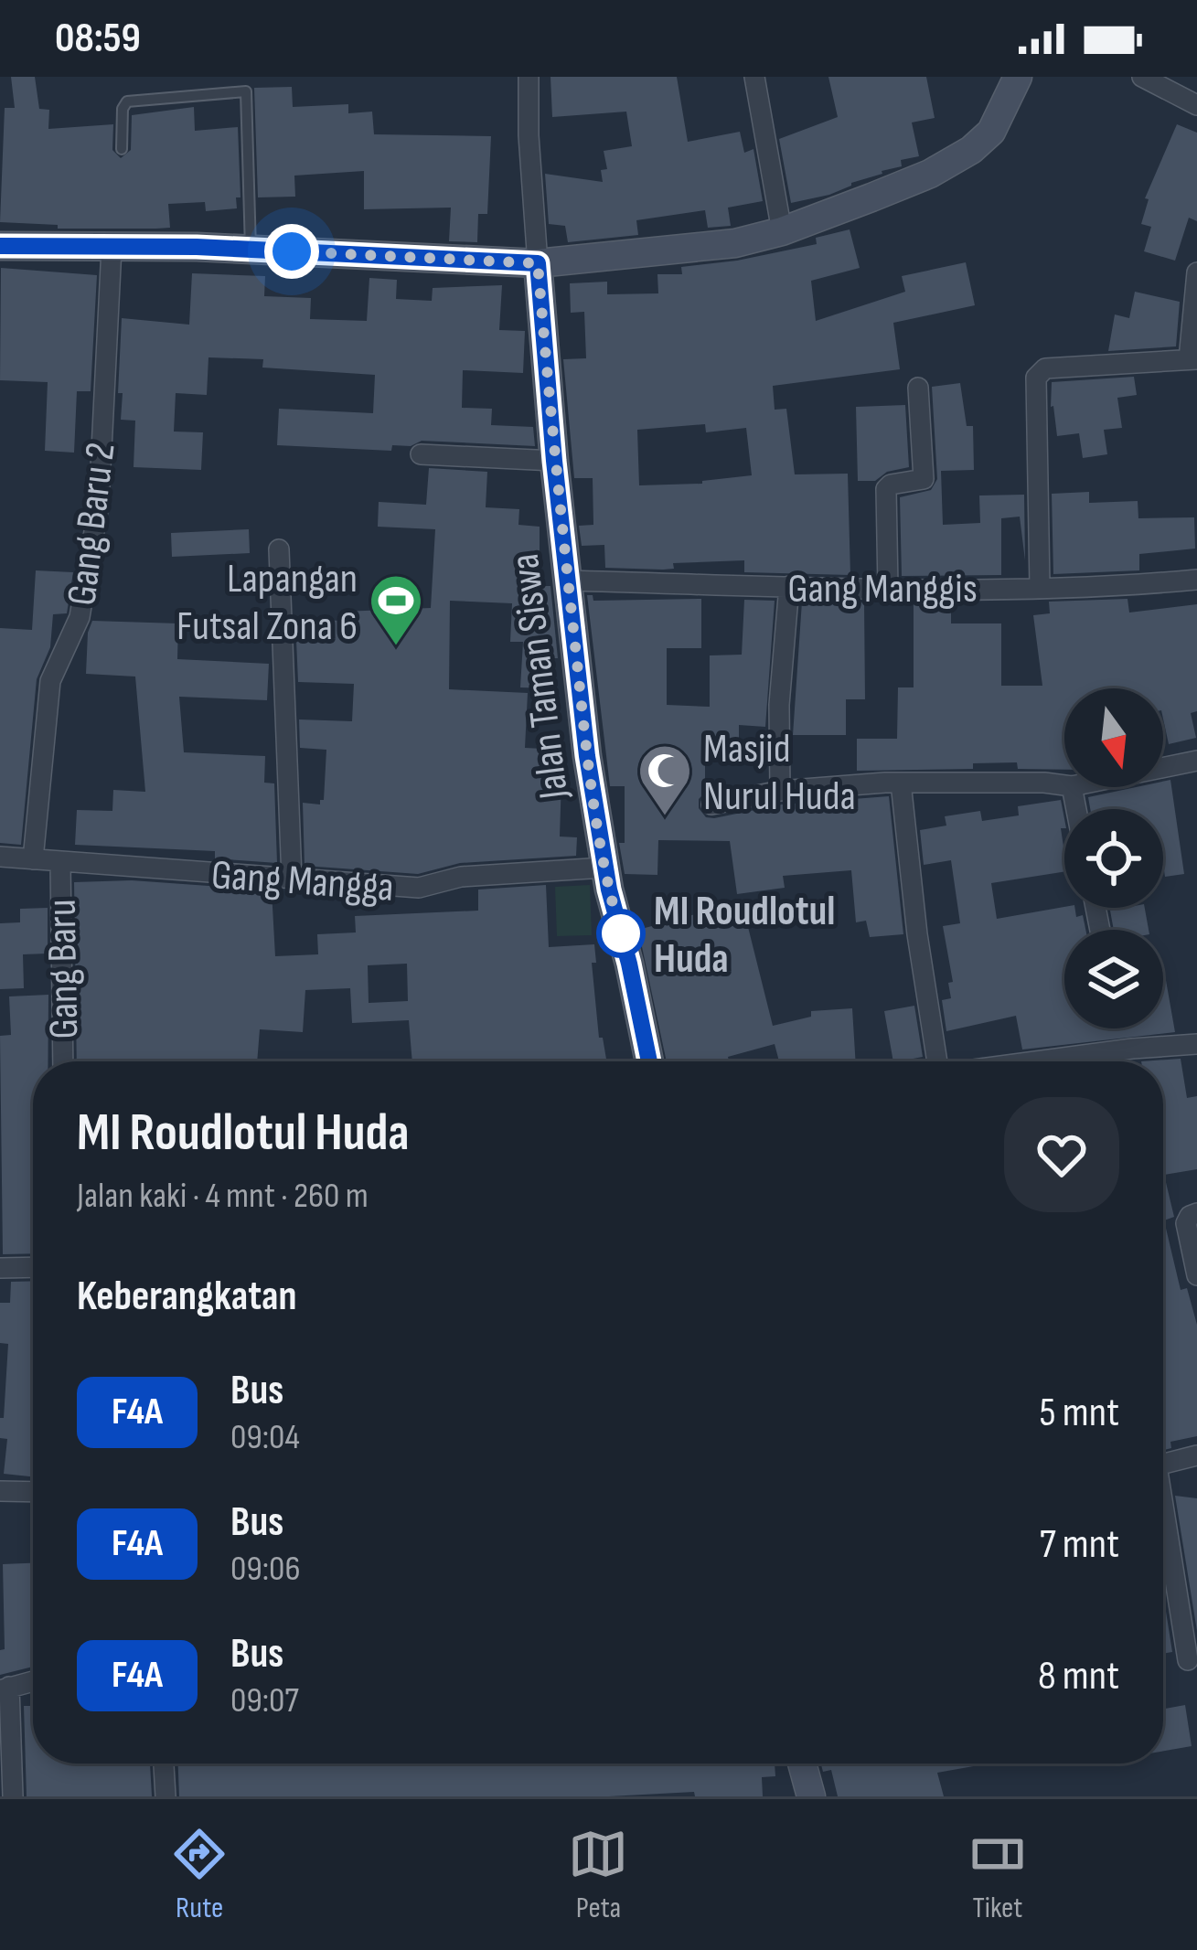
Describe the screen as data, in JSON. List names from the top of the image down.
{
  "streets": {
    "main road": ["Jalan Taman Siswa"],
    "street": [
      "Gang Baru 2",
      "Gang Manggis",
      "Gang Mangga",
      "Gang Baru"
    ]
  },
  "crossings": [
    ["Gang Baru 2", "Gang Mangga"],
    ["Gang Manggis", "Jalan Taman Siswa"],
    ["Jalan Taman Siswa", "Gang Mangga"],
    ["Gang Mangga", "Gang Baru"]
  ],
  "places": {
    "sports": ["Lapangan Futsal Zona 6"],
    "mosque": ["Masjid Nurul Huda"],
    "other": ["MI Roudlotul Huda"]
  },
  "lines": ["bus line F4A"],
  "north": "bottom",
  "page": {
    "status": "08:59",
    "heading": [
      ["MI Roudlotul Huda", "Jalan kaki · 4 mnt · 260 m"],
      "Keberangkatan"
    ],
    "list": [
      {
        "mark": "F4A",
        "name": "Bus",
        "note": "09:04",
        "value": "5 mnt"
      },
      {
        "mark": "F4A",
        "name": "Bus",
        "note": "09:06",
        "value": "7 mnt"
      },
      {
        "mark": "F4A",
        "name": "Bus",
        "note": "09:07",
        "value": "8 mnt"
      }
    ],
    "tabs": ["Rute", "Peta", "Tiket"]
  }
}
